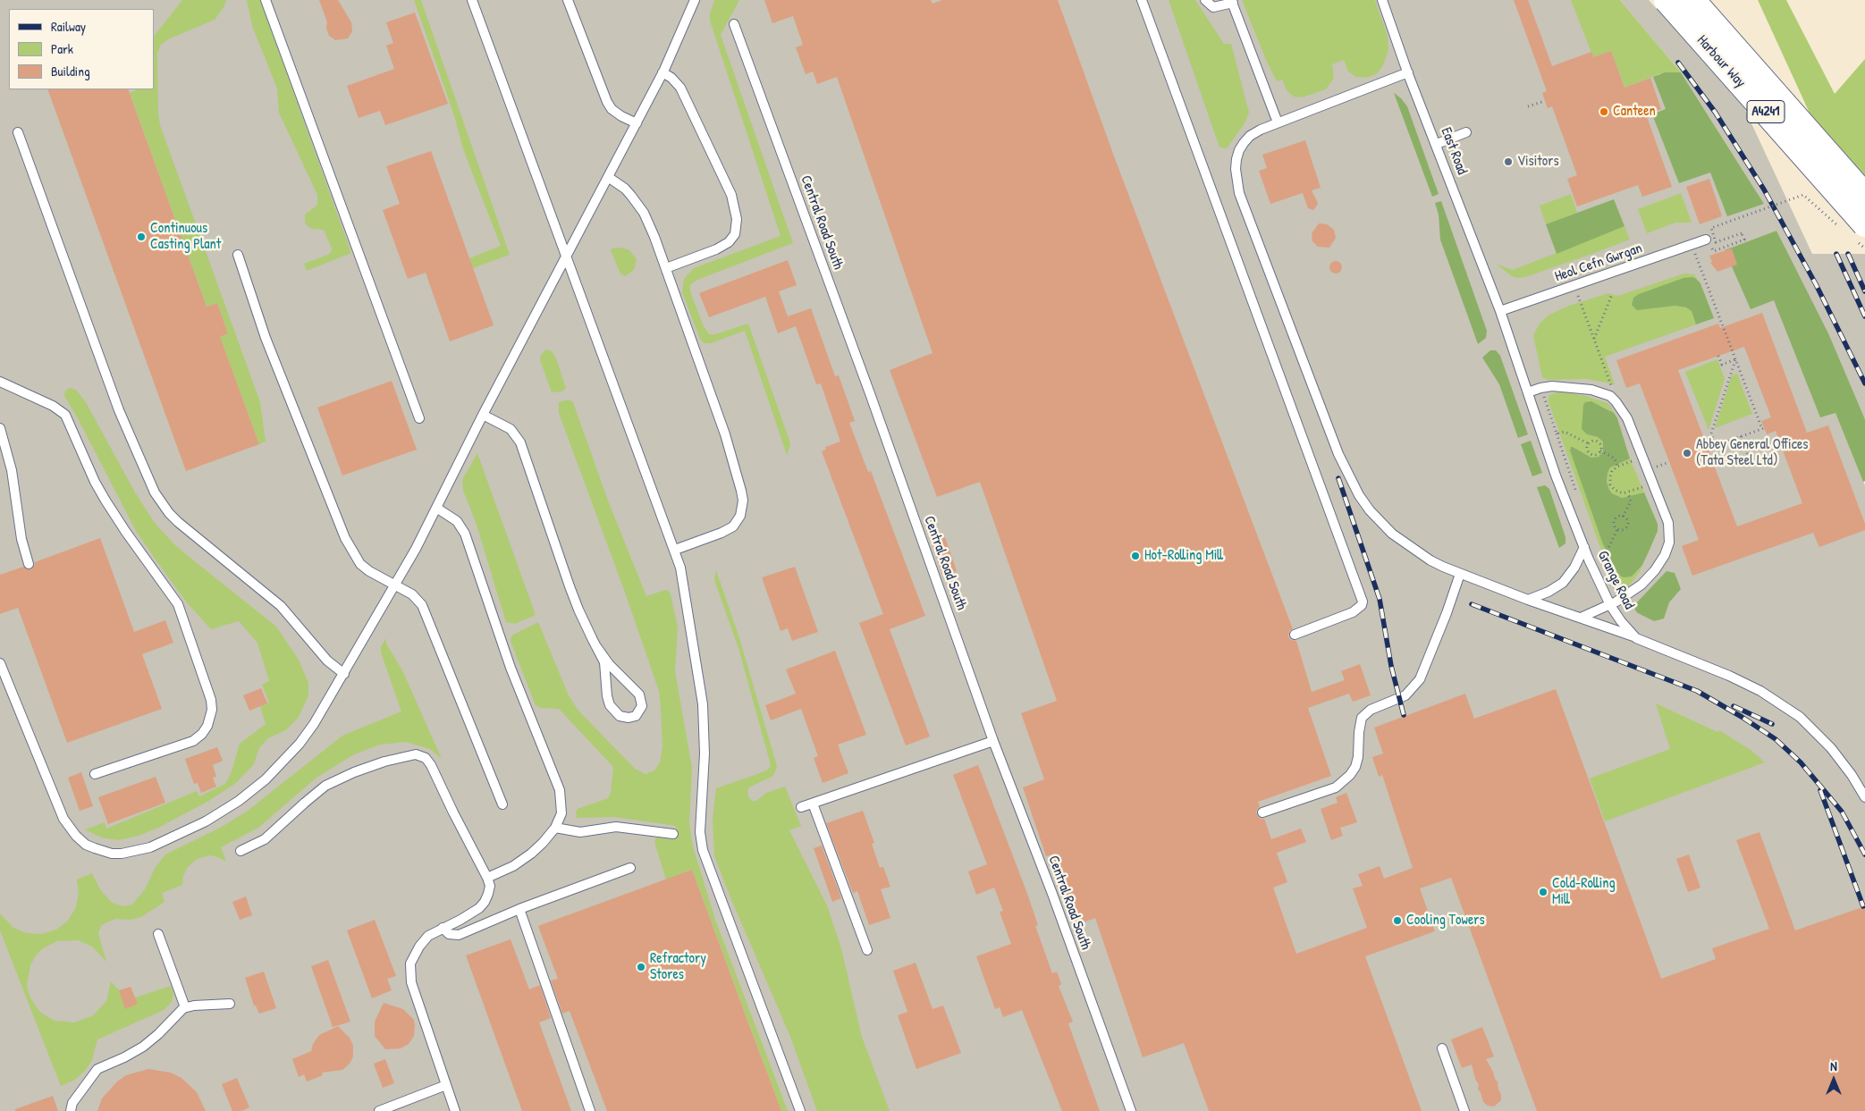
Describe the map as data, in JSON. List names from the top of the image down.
{
  "streets": {
    "main road": ["Harbour Way", "A4241"],
    "lane": [
      "East Road",
      "Central Road South",
      "Heol Cefn Gwrgan",
      "Grange Road"
    ]
  },
  "crossings": [
    ["East Road", "Heol Cefn Gwrgan"],
    ["East Road", "Grange Road"],
    ["Heol Cefn Gwrgan", "Grange Road"]
  ],
  "places": [
    "Canteen",
    "Visitors",
    "Continuous Casting Plant",
    "Abbey General Offices (Tata Steel Ltd)",
    "Hot-Rolling Mill",
    "Cold-Rolling Mill",
    "Cooling Towers",
    "Refractory Stores"
  ],
  "legend": ["Railway", "Park", "Building"],
  "north": "top"
}
